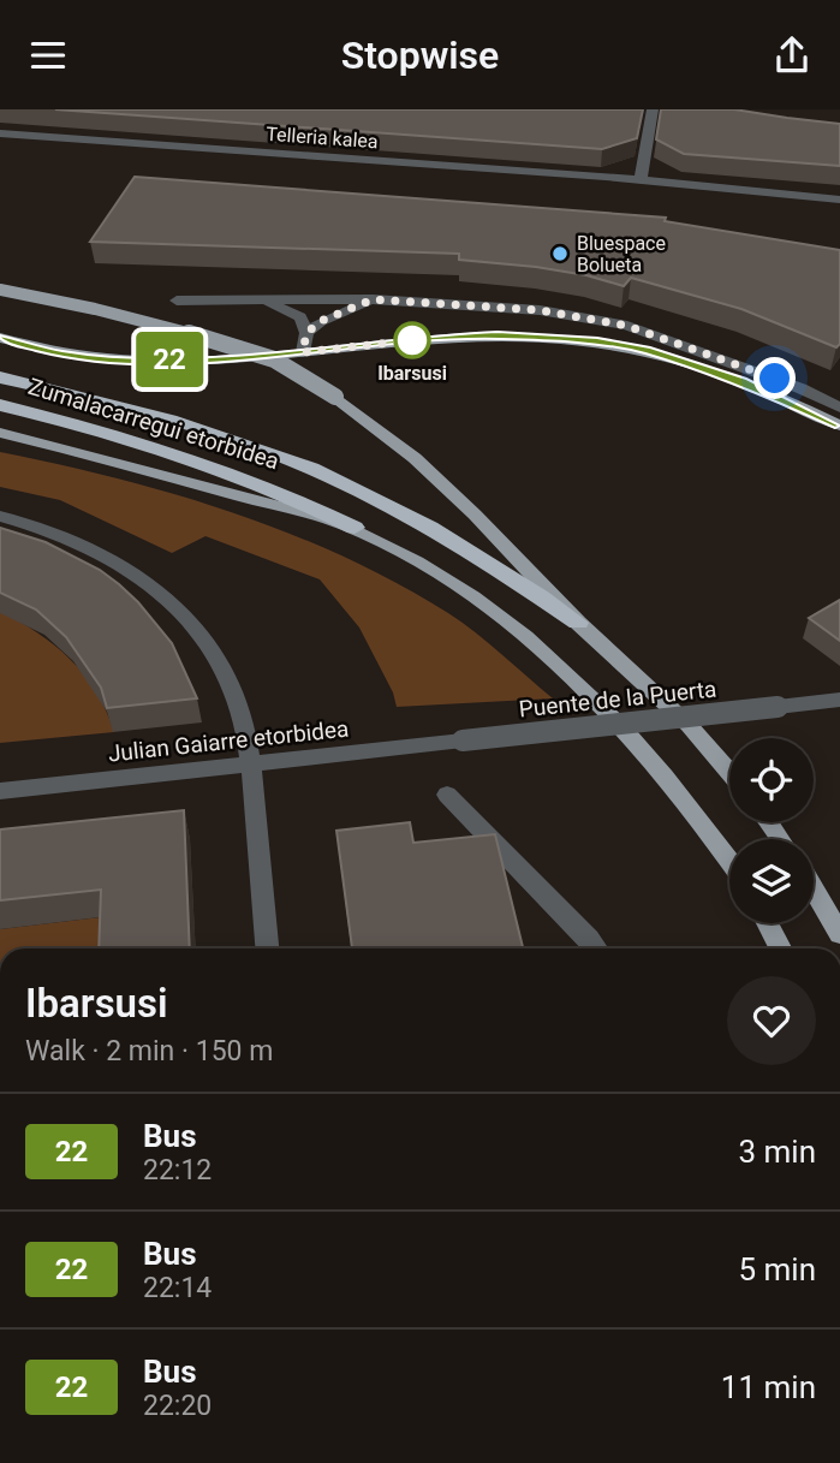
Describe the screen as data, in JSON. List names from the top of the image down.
{
  "streets": {
    "highway": ["Zumalacarregui etorbidea"],
    "street": ["Telleria kalea", "Puente de la Puerta", "Julian Gaiarre etorbidea"]
  },
  "crossings": [
    ["Puente de la Puerta", "Julian Gaiarre etorbidea"]
  ],
  "places": ["Bluespace Bolueta", "Ibarsusi"],
  "lines": ["bus line 22"],
  "page": {
    "header": "Stopwise",
    "on_map": "22",
    "heading": ["Ibarsusi", "Walk · 2 min · 150 m"],
    "list": [
      {
        "mark": "22",
        "name": "Bus",
        "note": "22:12",
        "value": "3 min"
      },
      {
        "mark": "22",
        "name": "Bus",
        "note": "22:14",
        "value": "5 min"
      },
      {
        "mark": "22",
        "name": "Bus",
        "note": "22:20",
        "value": "11 min"
      }
    ]
  }
}
